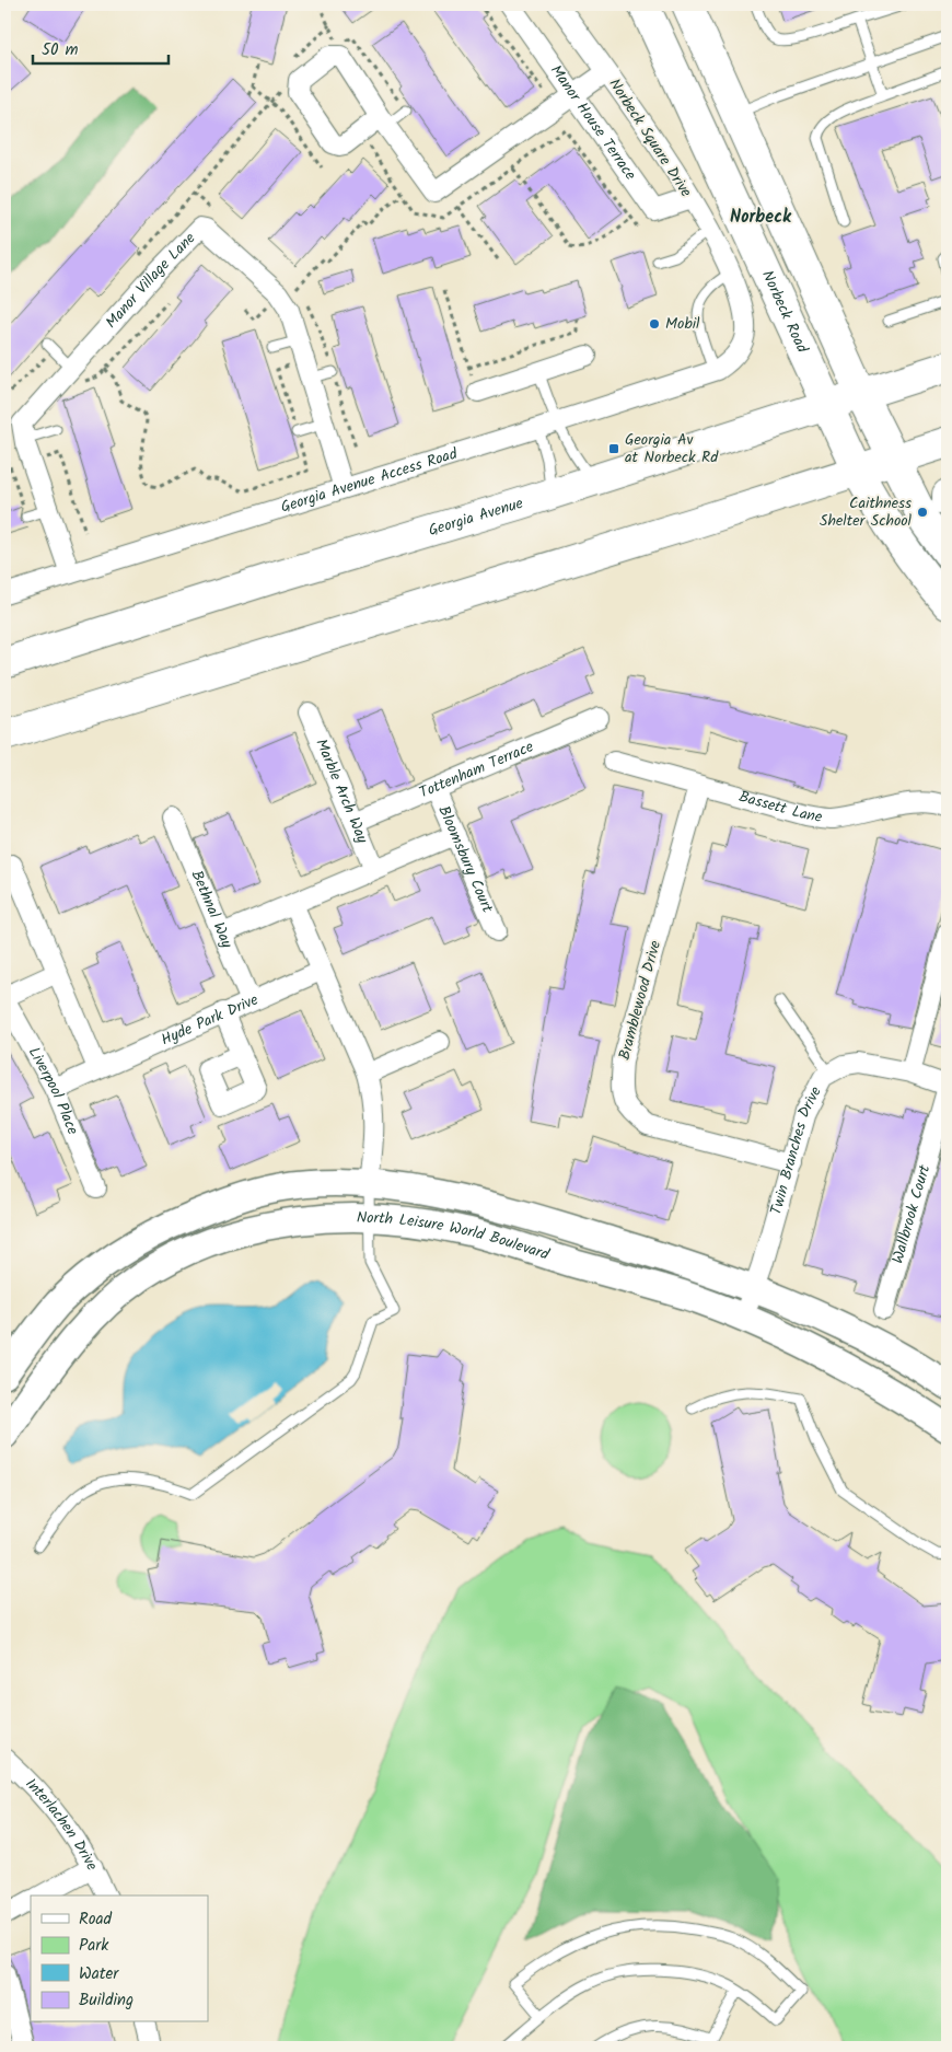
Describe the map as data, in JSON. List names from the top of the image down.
{
  "streets": {
    "main road": ["Norbeck Road", "Georgia Avenue"],
    "street": [
      "Manor House Terrace",
      "Norbeck Square Drive",
      "Manor Village Lane",
      "Georgia Avenue Access Road",
      "Tottenham Terrace",
      "Marble Arch Way",
      "Bassett Lane",
      "Bloomsbury Court",
      "Bethnal Way",
      "Bramblewood Drive",
      "Hyde Park Drive",
      "Liverpool Place",
      "Twin Branches Drive",
      "Wallbrook Court",
      "North Leisure World Boulevard",
      "Interlachen Drive"
    ]
  },
  "crossings": [
    ["Manor House Terrace", "Norbeck Square Drive"],
    ["Norbeck Square Drive", "Georgia Avenue Access Road"],
    ["Manor Village Lane", "Georgia Avenue Access Road"],
    ["Norbeck Road", "Georgia Avenue"],
    ["Tottenham Terrace", "Marble Arch Way"],
    ["Tottenham Terrace", "Bloomsbury Court"],
    ["Bassett Lane", "Bramblewood Drive"],
    ["Bethnal Way", "Hyde Park Drive"],
    ["Bramblewood Drive", "Twin Branches Drive"],
    ["Hyde Park Drive", "Liverpool Place"],
    ["Twin Branches Drive", "Wallbrook Court"],
    ["Twin Branches Drive", "North Leisure World Boulevard"]
  ],
  "districts": ["Norbeck"],
  "places": {
    "other": ["Mobil", "Caithness Shelter School"],
    "transit": ["Georgia Av at Norbeck Rd"]
  },
  "legend": [
    "Road",
    "Park",
    "Water",
    "Building"
  ],
  "scale_bar": "50 m"
}
